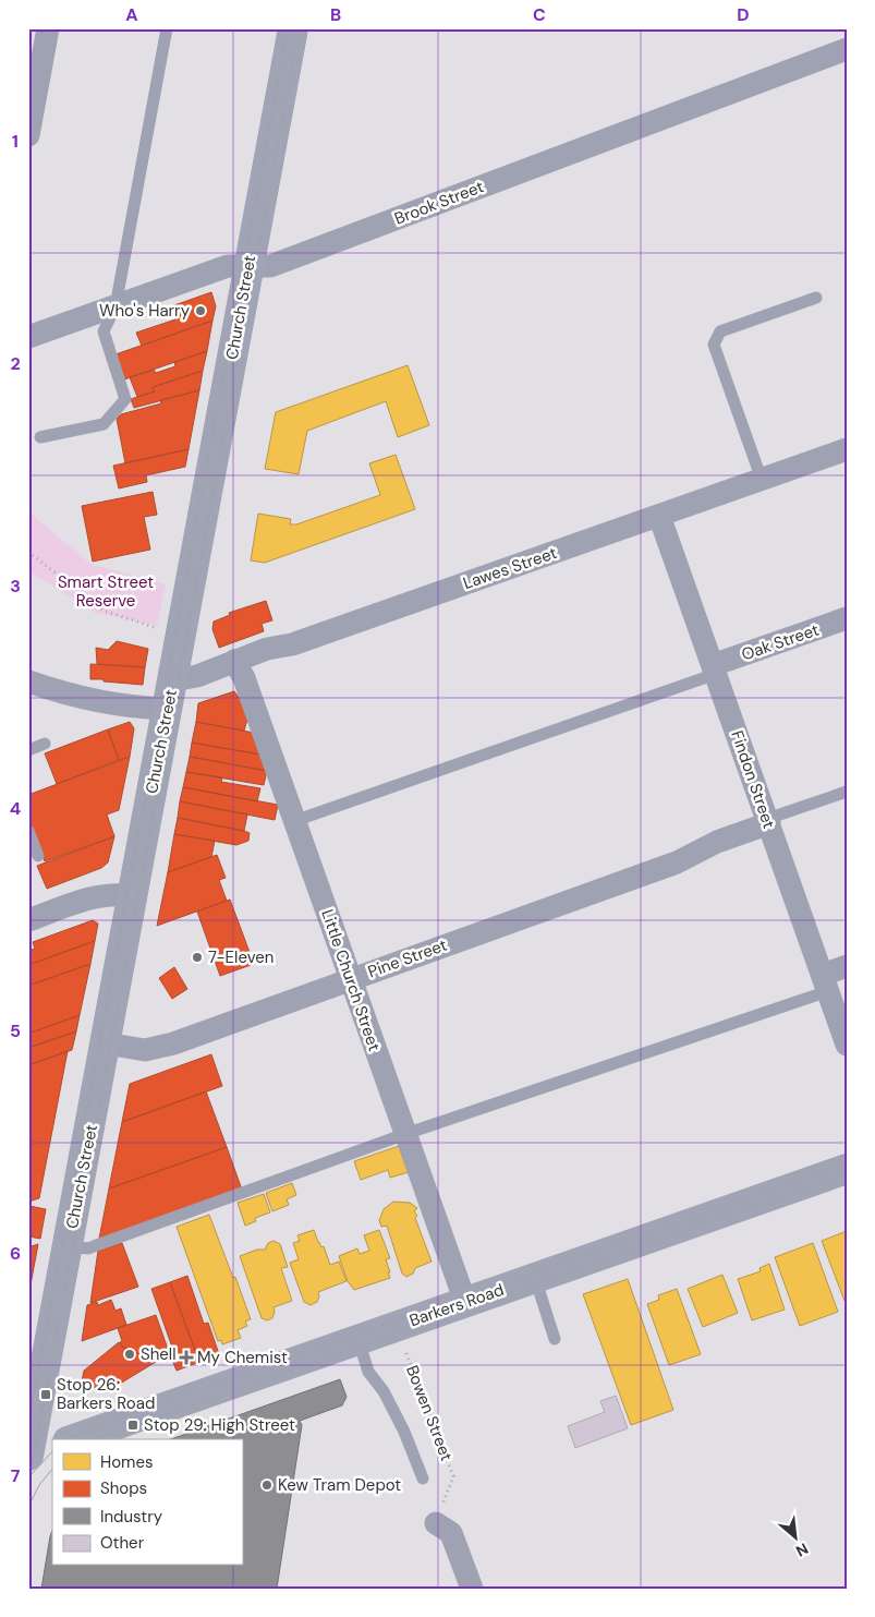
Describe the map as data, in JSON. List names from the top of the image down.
{
  "streets": {
    "main road": ["Church Street", "Barkers Road"],
    "street": [
      "Brook Street",
      "Lawes Street",
      "Oak Street",
      "Findon Street",
      "Pine Street",
      "Little Church Street"
    ],
    "path": ["Bowen Street"]
  },
  "crossings": [
    ["Brook Street", "Church Street"],
    ["Church Street", "Lawes Street"],
    ["Church Street", "Pine Street"],
    ["Lawes Street", "Findon Street"],
    ["Lawes Street", "Little Church Street"],
    ["Oak Street", "Findon Street"],
    ["Findon Street", "Pine Street"],
    ["Pine Street", "Little Church Street"],
    ["Little Church Street", "Barkers Road"]
  ],
  "parks": ["Smart Street Reserve"],
  "places": {
    "other": [
      "Who's Harry",
      "7-Eleven",
      "Shell",
      "Kew Tram Depot"
    ],
    "health": ["My Chemist"],
    "transit": ["Stop 26: Barkers Road", "Stop 29: High Street"]
  },
  "legend": [
    "Homes",
    "Shops",
    "Industry",
    "Other"
  ],
  "north": "bottom right",
  "grid": {
    "columns": [
      "A",
      "B",
      "C",
      "D"
    ],
    "rows": [
      "1",
      "2",
      "3",
      "4",
      "5",
      "6",
      "7"
    ]
  }
}
